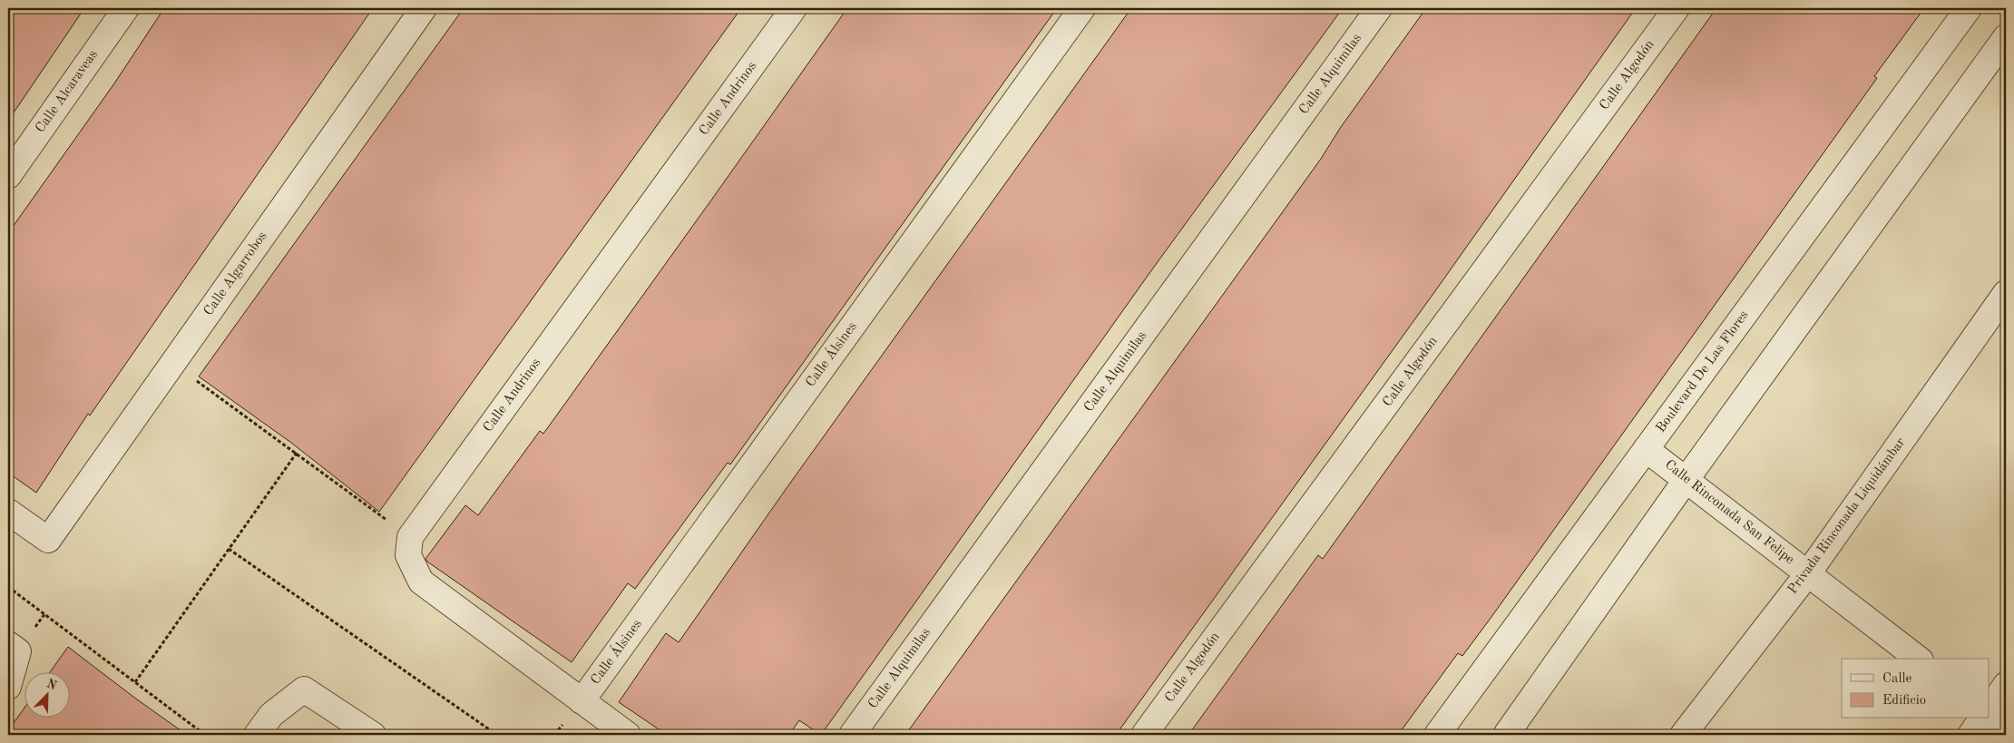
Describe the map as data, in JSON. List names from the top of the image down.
{
  "streets": {
    "street": [
      "Calle Alquimilas",
      "Calle Algodón",
      "Calle Alcaraveas",
      "Calle Andrinos",
      "Calle Algarrobos",
      "Calle Álsines",
      "Boulevard De Las Flores",
      "Calle Rinconada San Felipe",
      "Privada Rinconada Liquidámbar"
    ]
  },
  "crossings": [
    ["Boulevard De Las Flores", "Calle Rinconada San Felipe"],
    ["Calle Rinconada San Felipe", "Privada Rinconada Liquidámbar"]
  ],
  "legend": ["Calle", "Edificio"],
  "north": "top right"
}
